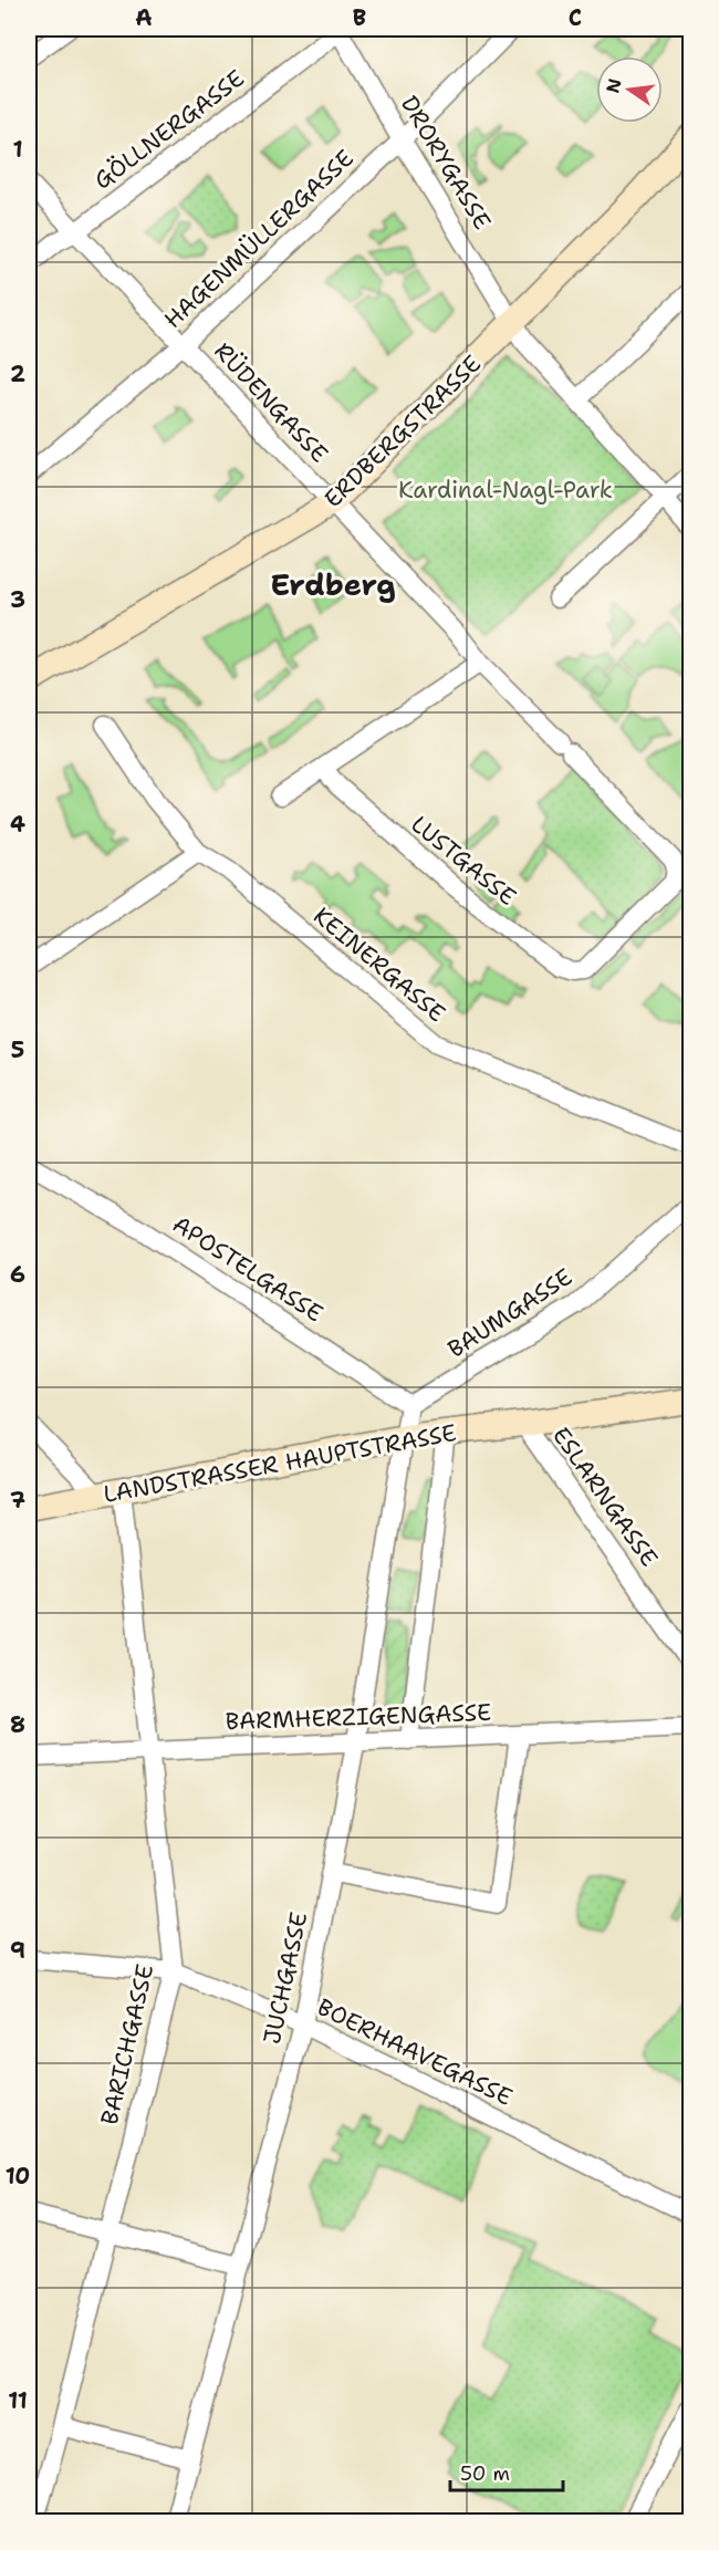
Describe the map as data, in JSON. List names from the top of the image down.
{
  "streets": {
    "street": [
      "GÖLLNERGASSE",
      "DRORYGASSE",
      "HAGENMÜLLERGASSE",
      "RÜDENGASSE",
      "ERDBERGSTRASSE",
      "LUSTGASSE",
      "KEINERGASSE",
      "APOSTELGASSE",
      "BAUMGASSE",
      "LANDSTRASSER HAUPTSTRASSE",
      "ESLARNGASSE",
      "BARMHERZIGENGASSE",
      "JUCHGASSE",
      "BARICHGASSE",
      "BOERHAAVEGASSE"
    ]
  },
  "crossings": [
    ["GÖLLNERGASSE", "DRORYGASSE"],
    ["GÖLLNERGASSE", "RÜDENGASSE"],
    ["DRORYGASSE", "HAGENMÜLLERGASSE"],
    ["DRORYGASSE", "ERDBERGSTRASSE"],
    ["HAGENMÜLLERGASSE", "RÜDENGASSE"],
    ["RÜDENGASSE", "ERDBERGSTRASSE"],
    ["RÜDENGASSE", "LUSTGASSE"],
    ["APOSTELGASSE", "BAUMGASSE"],
    ["LANDSTRASSER HAUPTSTRASSE", "ESLARNGASSE"],
    ["LANDSTRASSER HAUPTSTRASSE", "JUCHGASSE"],
    ["LANDSTRASSER HAUPTSTRASSE", "BARICHGASSE"],
    ["BARMHERZIGENGASSE", "JUCHGASSE"],
    ["BARMHERZIGENGASSE", "BARICHGASSE"],
    ["JUCHGASSE", "BOERHAAVEGASSE"],
    ["BARICHGASSE", "BOERHAAVEGASSE"]
  ],
  "districts": ["Erdberg"],
  "parks": ["Kardinal-Nagl-Park"],
  "scale_bar": "50 m",
  "north": "left",
  "grid": {
    "columns": ["A", "B", "C"],
    "rows": [
      "1",
      "2",
      "3",
      "4",
      "5",
      "6",
      "7",
      "8",
      "9",
      "10",
      "11"
    ]
  }
}
